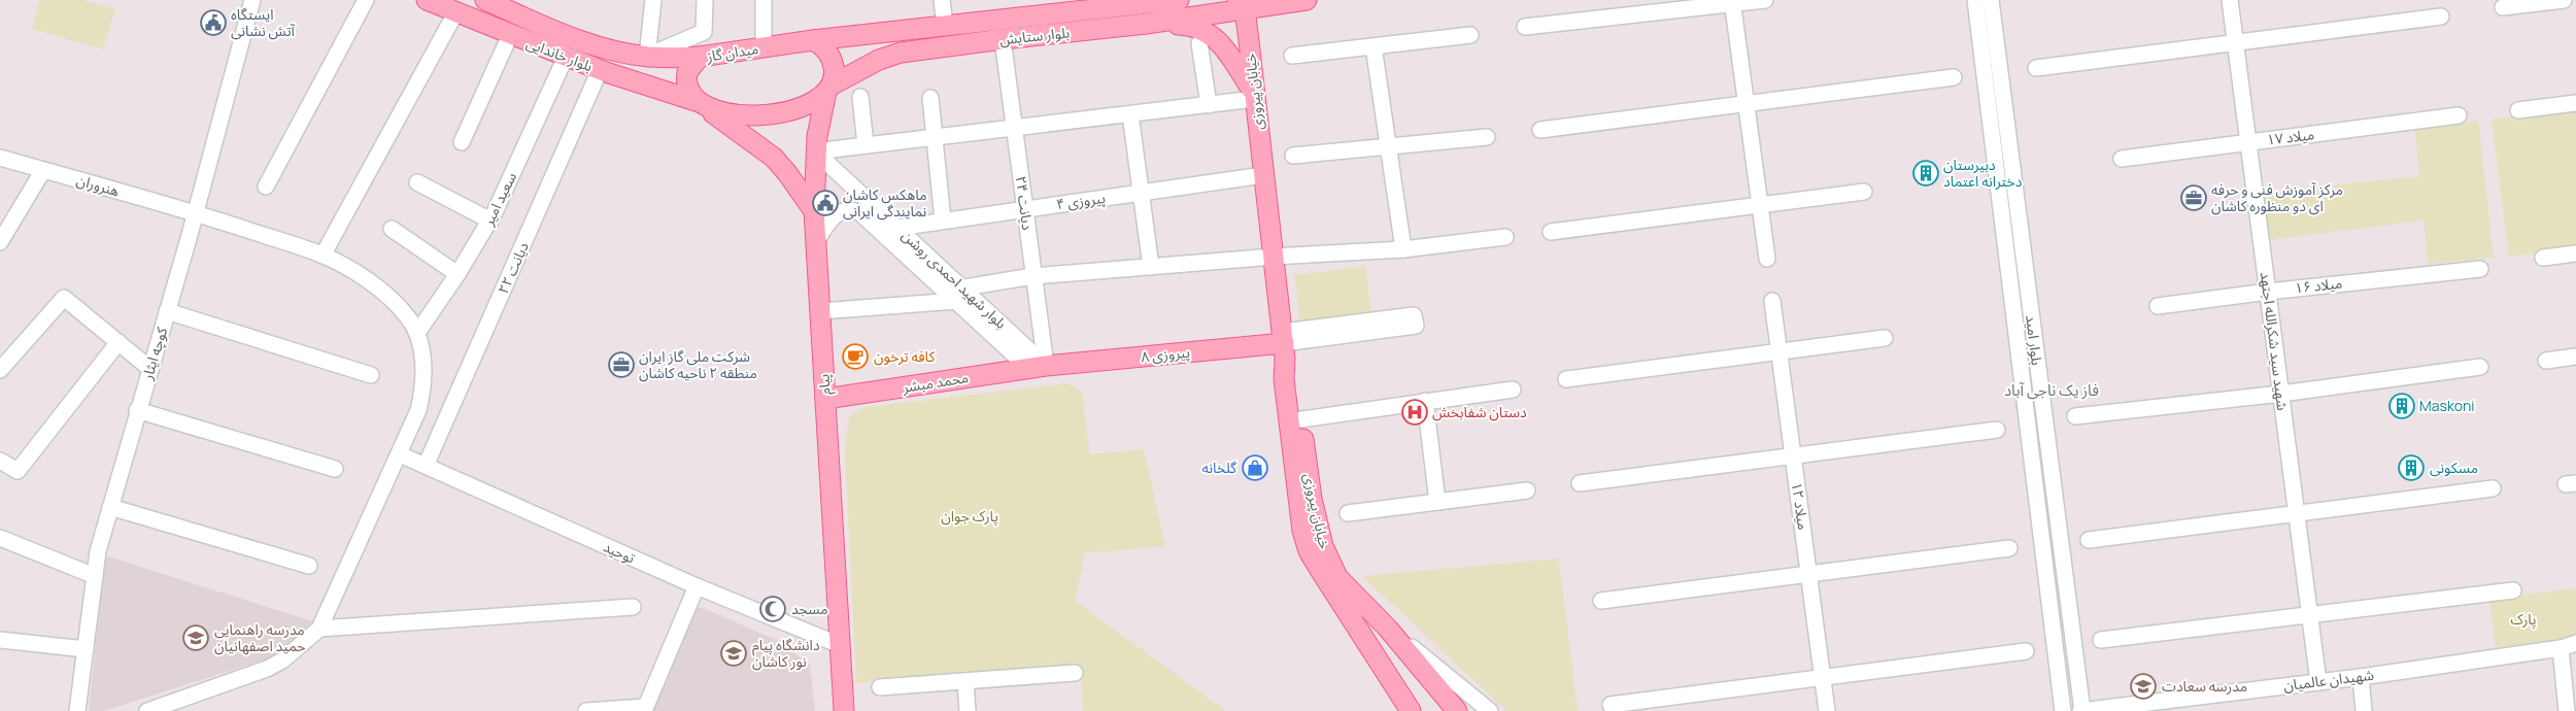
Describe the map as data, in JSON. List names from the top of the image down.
{
  "streets": {
    "main road": [
      "بلوار ستایش",
      "میدان گاز",
      "بلوار خاندایی",
      "خیابان پیروزی",
      "پیروزی ۸",
      "محمد مبشر",
      "پیام"
    ],
    "street": [
      "میلاد ۱۷",
      "هنروران",
      "سعید امیر",
      "پیروزی ۴",
      "دیانت ۲۴",
      "دیانت ۲۲",
      "بلوار شهید احمدی روشن",
      "میلاد ۱۶",
      "بلوار امید",
      "شهید سید شکرالله اجتهد",
      "کوچه ایثار",
      "میلاد ۱۲",
      "توحید",
      "شهیدان عالمیان"
    ]
  },
  "crossings": [
    ["بلوار ستایش", "میدان گاز"],
    ["بلوار ستایش", "خیابان پیروزی"],
    ["بلوار ستایش", "دیانت ۲۴"],
    ["بلوار ستایش", "پیام"],
    ["میدان گاز", "بلوار خاندایی"],
    ["بلوار خاندایی", "سعید امیر"],
    ["بلوار خاندایی", "دیانت ۲۲"],
    ["خیابان پیروزی", "پیروزی ۴"],
    ["خیابان پیروزی", "پیروزی ۸"],
    ["میلاد ۱۷", "شهید سید شکرالله اجتهد"],
    ["هنروران", "سعید امیر"],
    ["هنروران", "کوچه ایثار"],
    ["پیروزی ۴", "دیانت ۲۴"],
    ["پیروزی ۴", "بلوار شهید احمدی روشن"],
    ["دیانت ۲۴", "بلوار شهید احمدی روشن"],
    ["دیانت ۲۴", "پیروزی ۸"],
    ["دیانت ۲۴", "محمد مبشر"],
    ["دیانت ۲۲", "توحید"],
    ["بلوار شهید احمدی روشن", "پیروزی ۸"],
    ["بلوار شهید احمدی روشن", "محمد مبشر"],
    ["بلوار شهید احمدی روشن", "پیام"],
    ["میلاد ۱۶", "شهید سید شکرالله اجتهد"],
    ["بلوار امید", "شهیدان عالمیان"],
    ["شهید سید شکرالله اجتهد", "شهیدان عالمیان"],
    ["پیروزی ۸", "محمد مبشر"],
    ["محمد مبشر", "پیام"],
    ["پیام", "توحید"]
  ],
  "districts": ["فاز یک ناجی آباد"],
  "parks": ["پارک جوان", "پارک"],
  "places": {
    "public building": ["ایستگاه آتش نشانی", "ماهکس کاشان نمایندگی ایرانی"],
    "building": ["دبیرستان دخترانه اعتماد", "Maskoni", "مسکونی"],
    "office": ["مرکز آموزش فنی و حرفه ای دو منظوره کاشان", "شرکت ملی گاز ایران منطقه ۲ ناحیه کاشان"],
    "cafe": ["کافه ترخون"],
    "hospital": ["دستان شفابخش"],
    "shop": ["گلخانه"],
    "mosque": ["مسجد"],
    "school or university": ["مدرسه راهنمایی حمید اصفهانیان", "دانشگاه پیام نور کاشان", "مدرسه سعادت"]
  }
}
